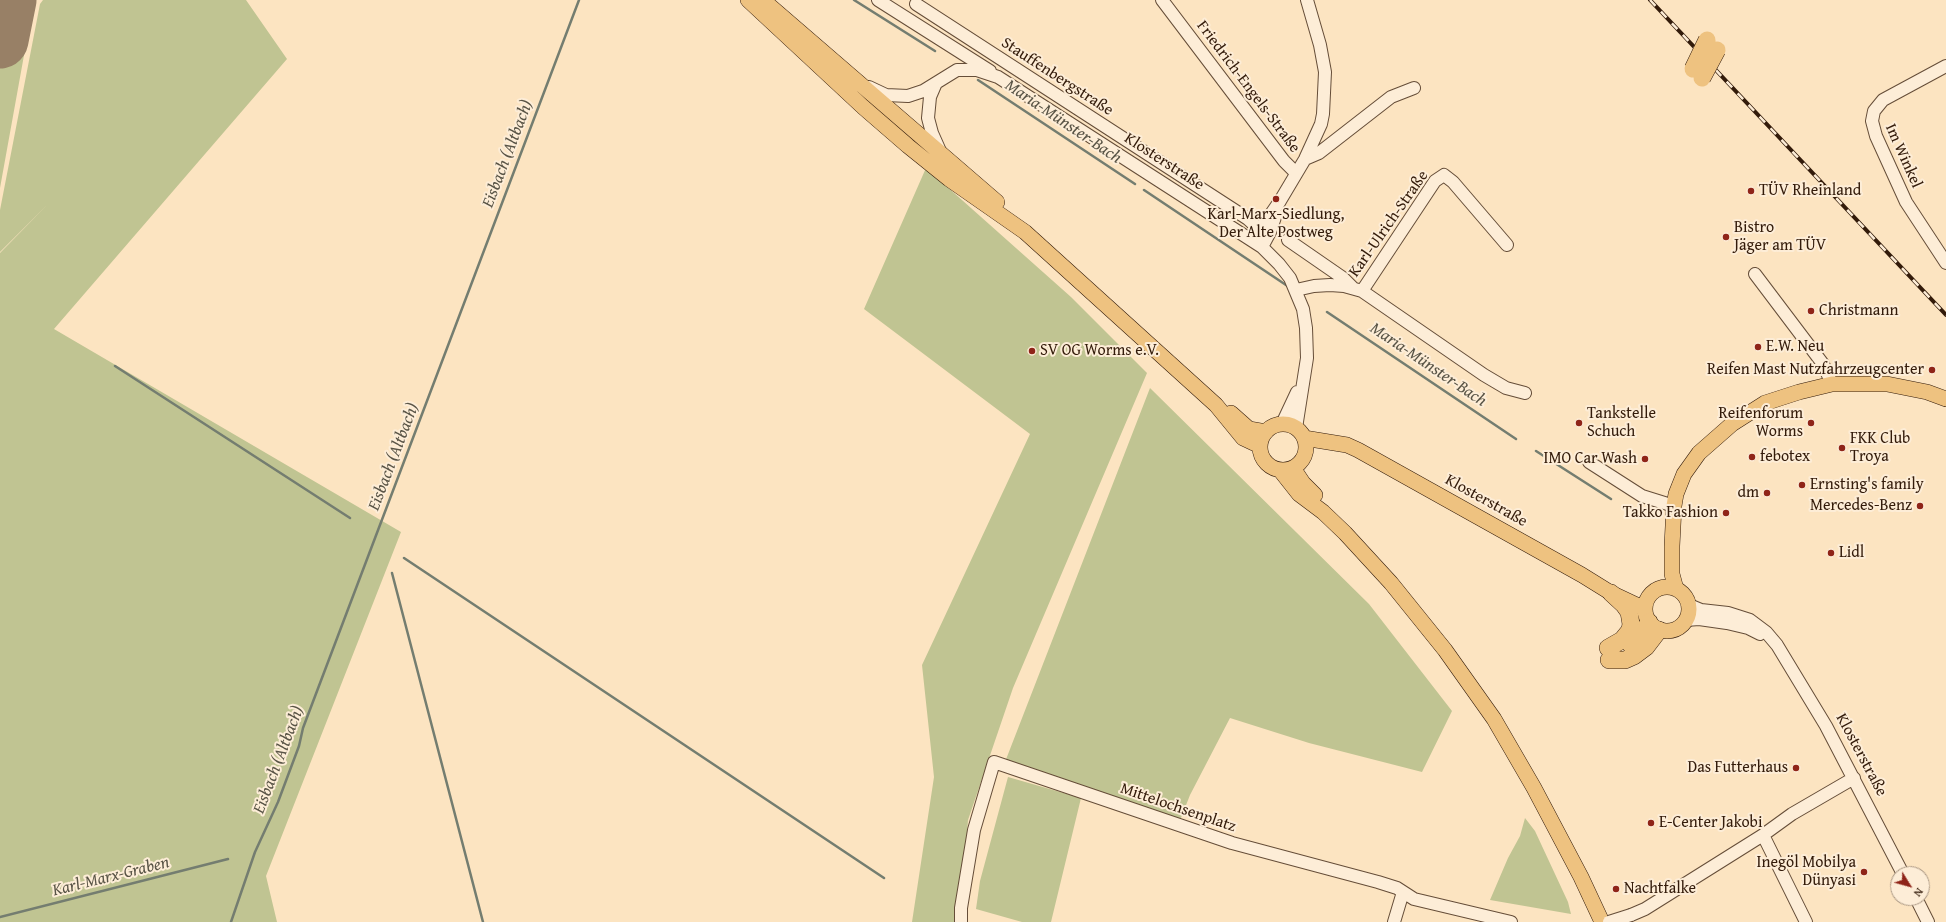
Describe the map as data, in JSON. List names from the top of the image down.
{
  "streets": {
    "main road": ["Klosterstraße"],
    "street": [
      "Stauffenbergstraße",
      "Friedrich-Engels-Straße",
      "Im Winkel",
      "Karl-Ulrich-Straße",
      "Mittelochsenplatz"
    ]
  },
  "water": ["Maria-Münster-Bach", "Eisbach (Altbach)", "Karl-Marx-Graben"],
  "places": [
    "TÜV Rheinland",
    "Karl-Marx-Siedlung, Der Alte Postweg",
    "Bistro Jäger am TÜV",
    "Christmann",
    "E.W. Neu",
    "SV OG Worms e.V.",
    "Reifen Mast Nutzfahrzeugcenter",
    "Tankstelle Schuch",
    "Reifenforum Worms",
    "FKK Club Troya",
    "febotex",
    "IMO Car Wash",
    "Ernsting's family",
    "dm",
    "Mercedes-Benz",
    "Takko Fashion",
    "Lidl",
    "Das Futterhaus",
    "E-Center Jakobi",
    "Inegöl Mobilya Dünyasi",
    "Nachtfalke"
  ],
  "north": "bottom right"
}
